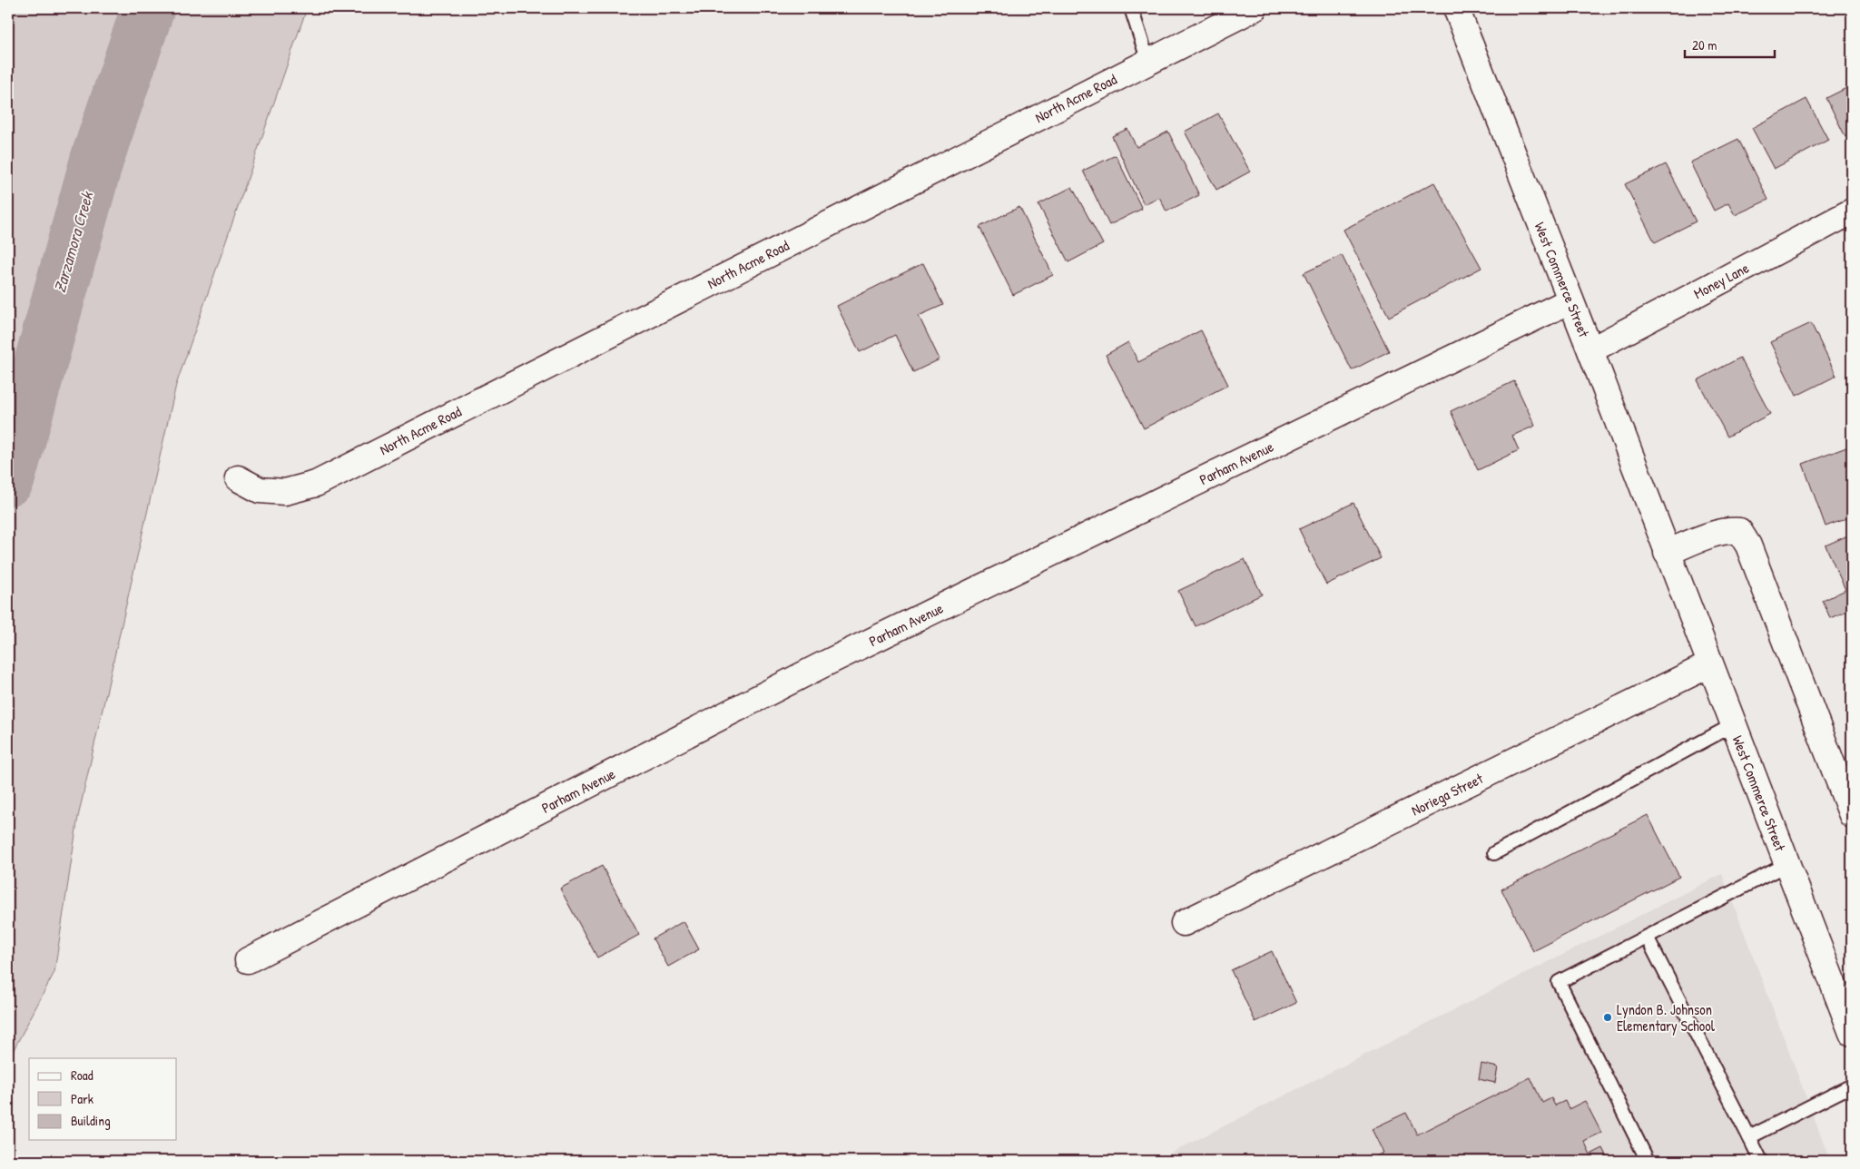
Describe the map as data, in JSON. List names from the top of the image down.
{
  "streets": {
    "street": [
      "North Acme Road",
      "West Commerce Street",
      "Money Lane",
      "Parham Avenue",
      "Noriega Street"
    ]
  },
  "crossings": [
    ["West Commerce Street", "Money Lane"],
    ["West Commerce Street", "Parham Avenue"],
    ["West Commerce Street", "Noriega Street"]
  ],
  "water": ["Zarzamora Creek"],
  "places": ["Lyndon B. Johnson Elementary School"],
  "legend": ["Road", "Park", "Building"],
  "scale_bar": "20 m"
}
